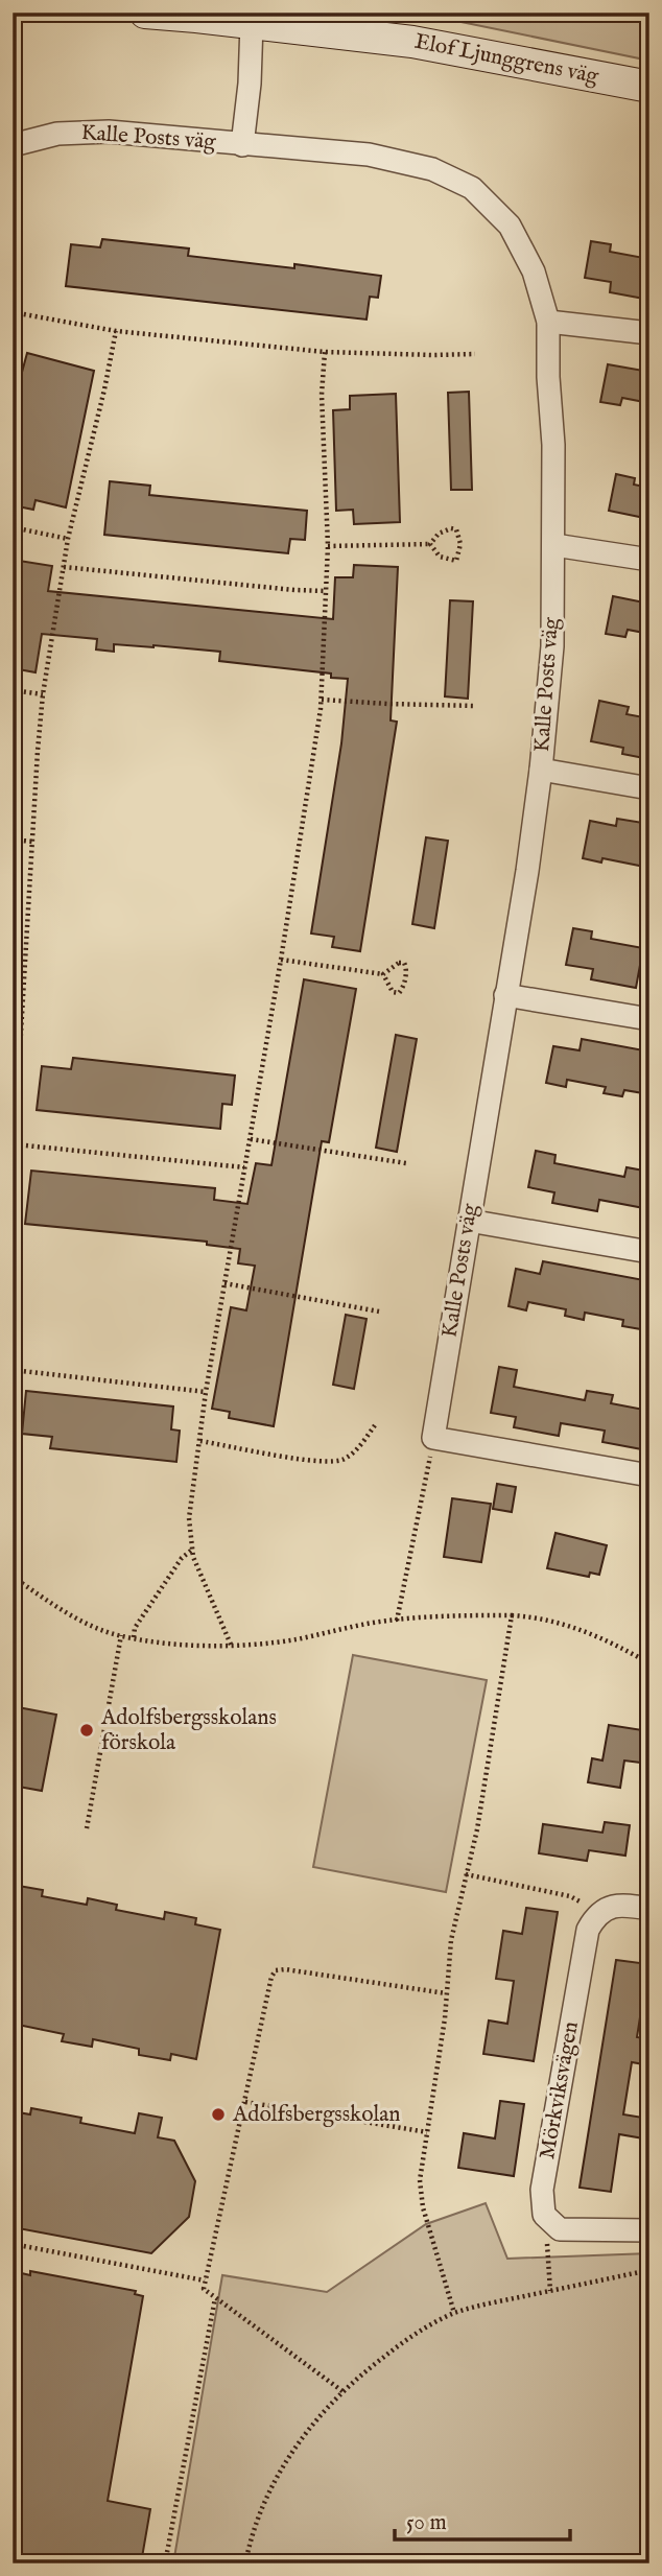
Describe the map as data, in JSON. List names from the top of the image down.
{
  "streets": {
    "street": ["Elof Ljunggrens väg", "Kalle Posts väg", "Mörkviksvägen"]
  },
  "crossings": [
    ["Elof Ljunggrens väg", "Kalle Posts väg"]
  ],
  "places": ["Adolfsbergsskolans förskola", "Adolfsbergsskolan"],
  "scale_bar": "50 m"
}
